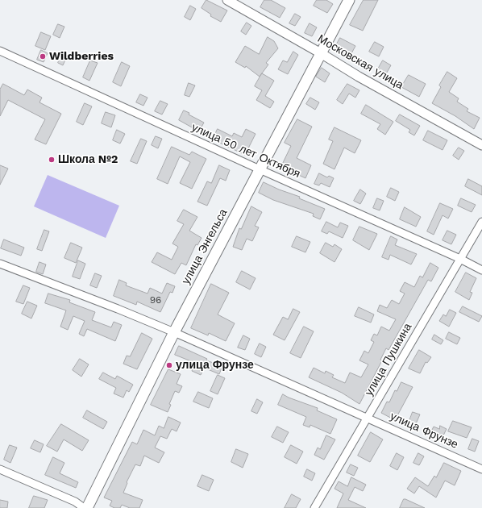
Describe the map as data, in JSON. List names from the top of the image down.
{
  "streets": {
    "main road": ["улица Энгельса"],
    "street": [
      "Московская улица",
      "улица 50 лет Октября",
      "улица Пушкина",
      "улица Фрунзе"
    ]
  },
  "crossings": [
    ["Московская улица", "улица Энгельса"],
    ["улица 50 лет Октября", "улица Энгельса"],
    ["улица 50 лет Октября", "улица Пушкина"],
    ["улица Энгельса", "улица Фрунзе"],
    ["улица Пушкина", "улица Фрунзе"]
  ],
  "places": ["Wildberries", "Школа №2", "улица Фрунзе"],
  "house_numbers": ["96"]
}
